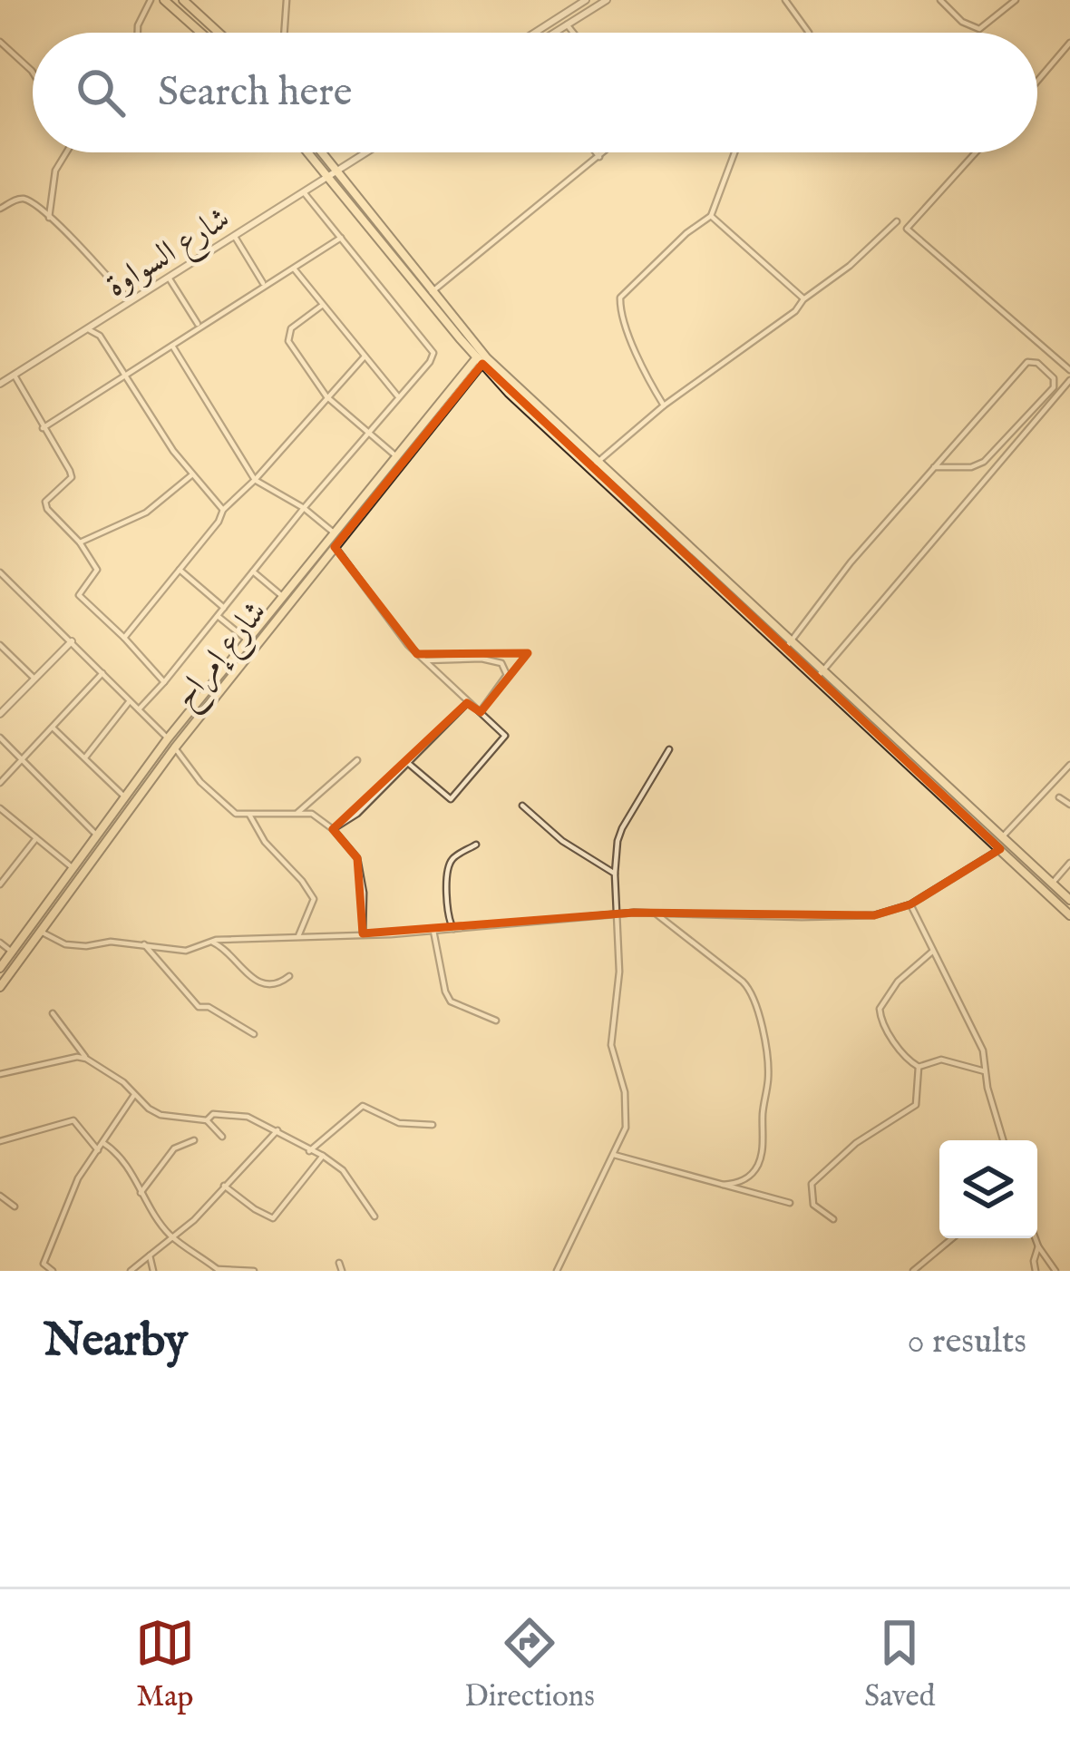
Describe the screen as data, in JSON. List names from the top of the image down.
{
  "streets": {
    "main road": ["شارع إمراح"],
    "street": ["شارع السواوة"]
  },
  "page": {
    "search": "Search here",
    "heading": ["Nearby", "0 results"],
    "nav": ["Map", "Directions", "Saved"]
  }
}
